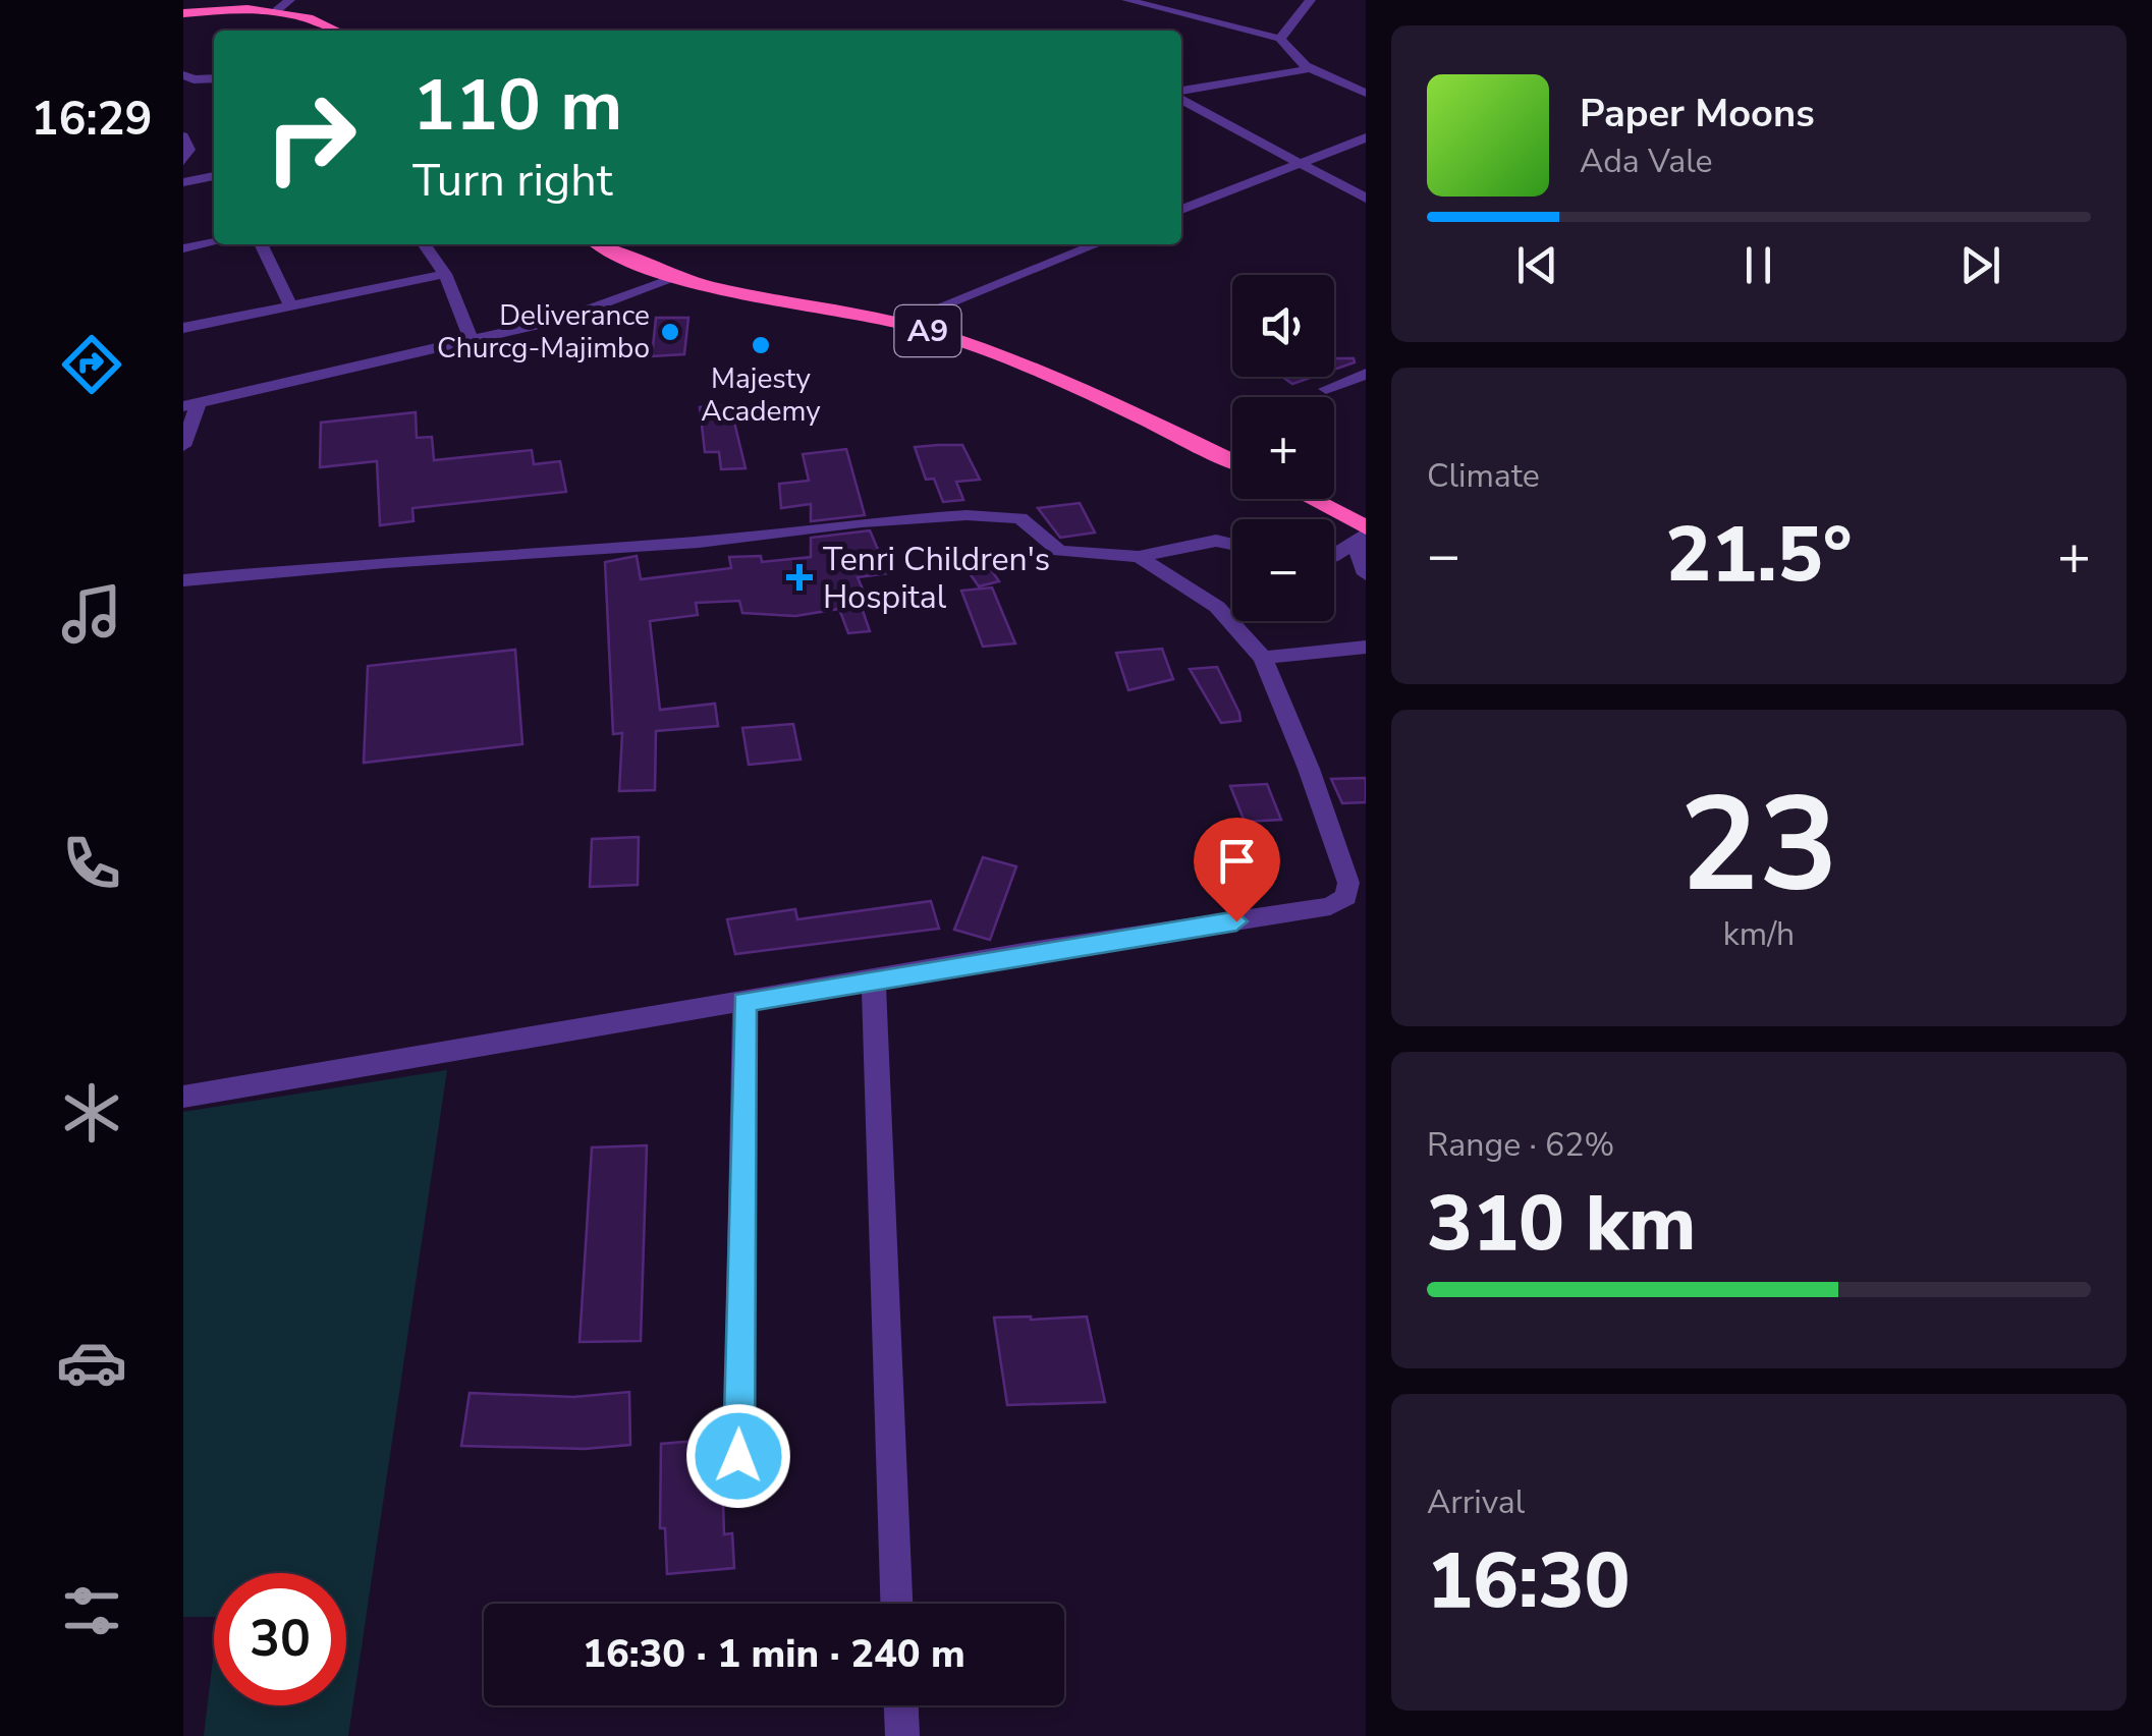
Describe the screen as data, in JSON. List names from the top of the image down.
{
  "streets": {
    "highway": ["A9"]
  },
  "places": {
    "other": ["Deliverance Churcg-Majimbo", "Majesty Academy"],
    "health": ["Tenri Children's Hospital"]
  },
  "page": {
    "tabs": "16:29",
    "turn": ["110 m", "Turn right"],
    "song": ["Paper Moons", "Ada Vale"],
    "map_buttons": ["+", "−"],
    "tile": [
      "Climate",
      ["23", "km/h"],
      ["Range · 62%", "310 km"],
      ["Arrival", "16:30"]
    ],
    "heat": ["−", "21.5°", "+"],
    "limit": "30",
    "trip": "16:30 · 1 min · 240 m"
  }
}
